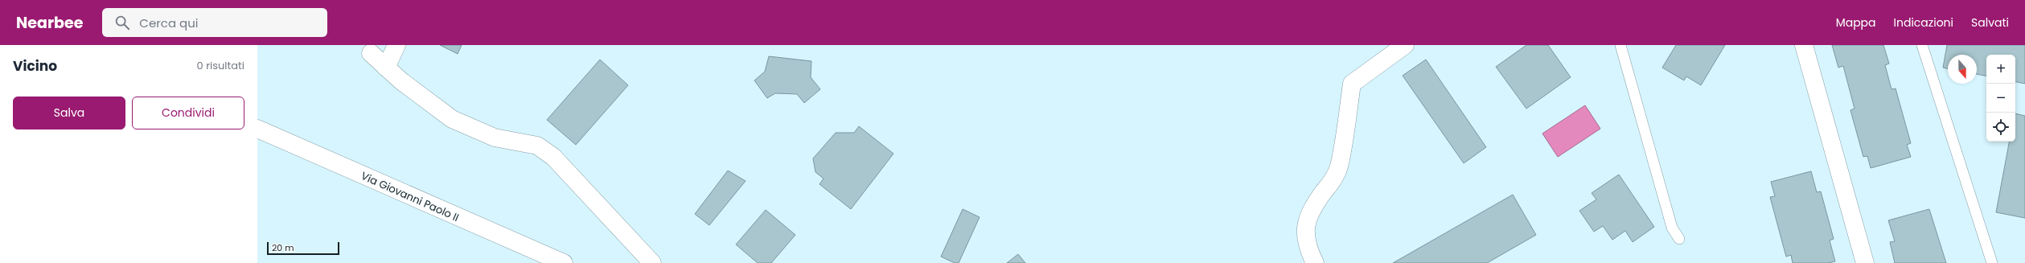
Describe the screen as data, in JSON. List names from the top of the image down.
{
  "streets": {
    "street": ["Via Giovanni Paolo II"]
  },
  "scale_bar": "20 m",
  "north": "bottom",
  "page": {
    "header": "Nearbee",
    "search": "Cerca qui",
    "nav": ["Mappa", "Indicazioni", "Salvati"],
    "heading": ["Vicino", "0 risultati"],
    "map_buttons": ["+", "−"],
    "buttons": ["Salva", "Condividi"],
    "scale": "20 m"
  }
}
